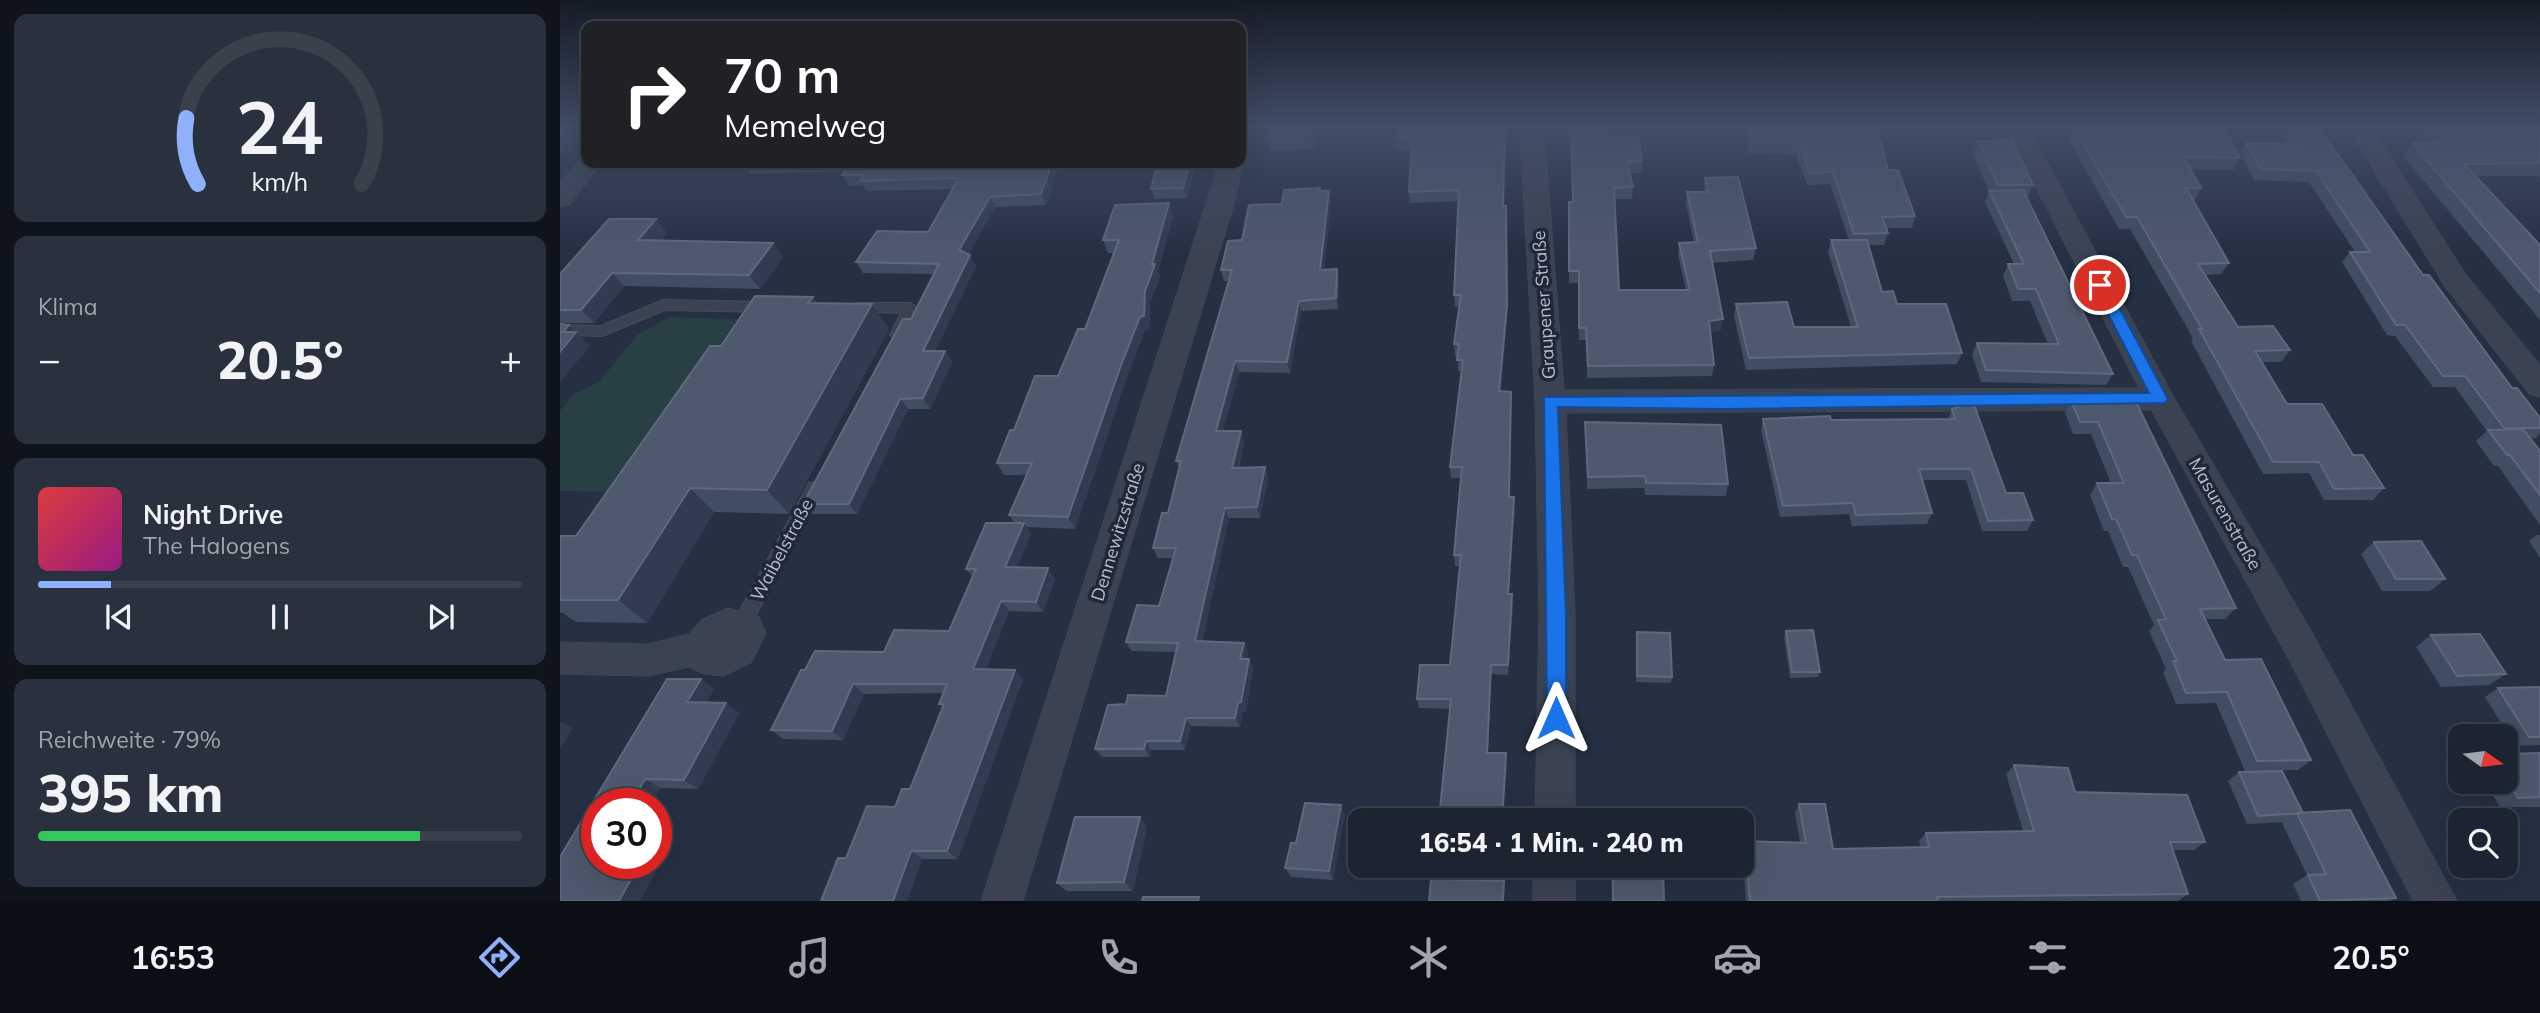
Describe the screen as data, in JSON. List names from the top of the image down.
{
  "streets": {
    "street": [
      "Graupener Straße",
      "Masurenstraße",
      "Dennewitzstraße",
      "Waibelstraße"
    ]
  },
  "north": "right",
  "page": {
    "turn": ["70 m", "Memelweg"],
    "tile": [
      "Klima",
      ["Reichweite · 79%", "395 km"]
    ],
    "heat": ["−", "20.5°", "+"],
    "song": ["Night Drive", "The Halogens"],
    "limit": "30",
    "trip": "16:54 · 1 Min. · 240 m",
    "tabs": ["16:53", "20.5°"],
    "gauge": ["24", "km/h"]
  }
}
